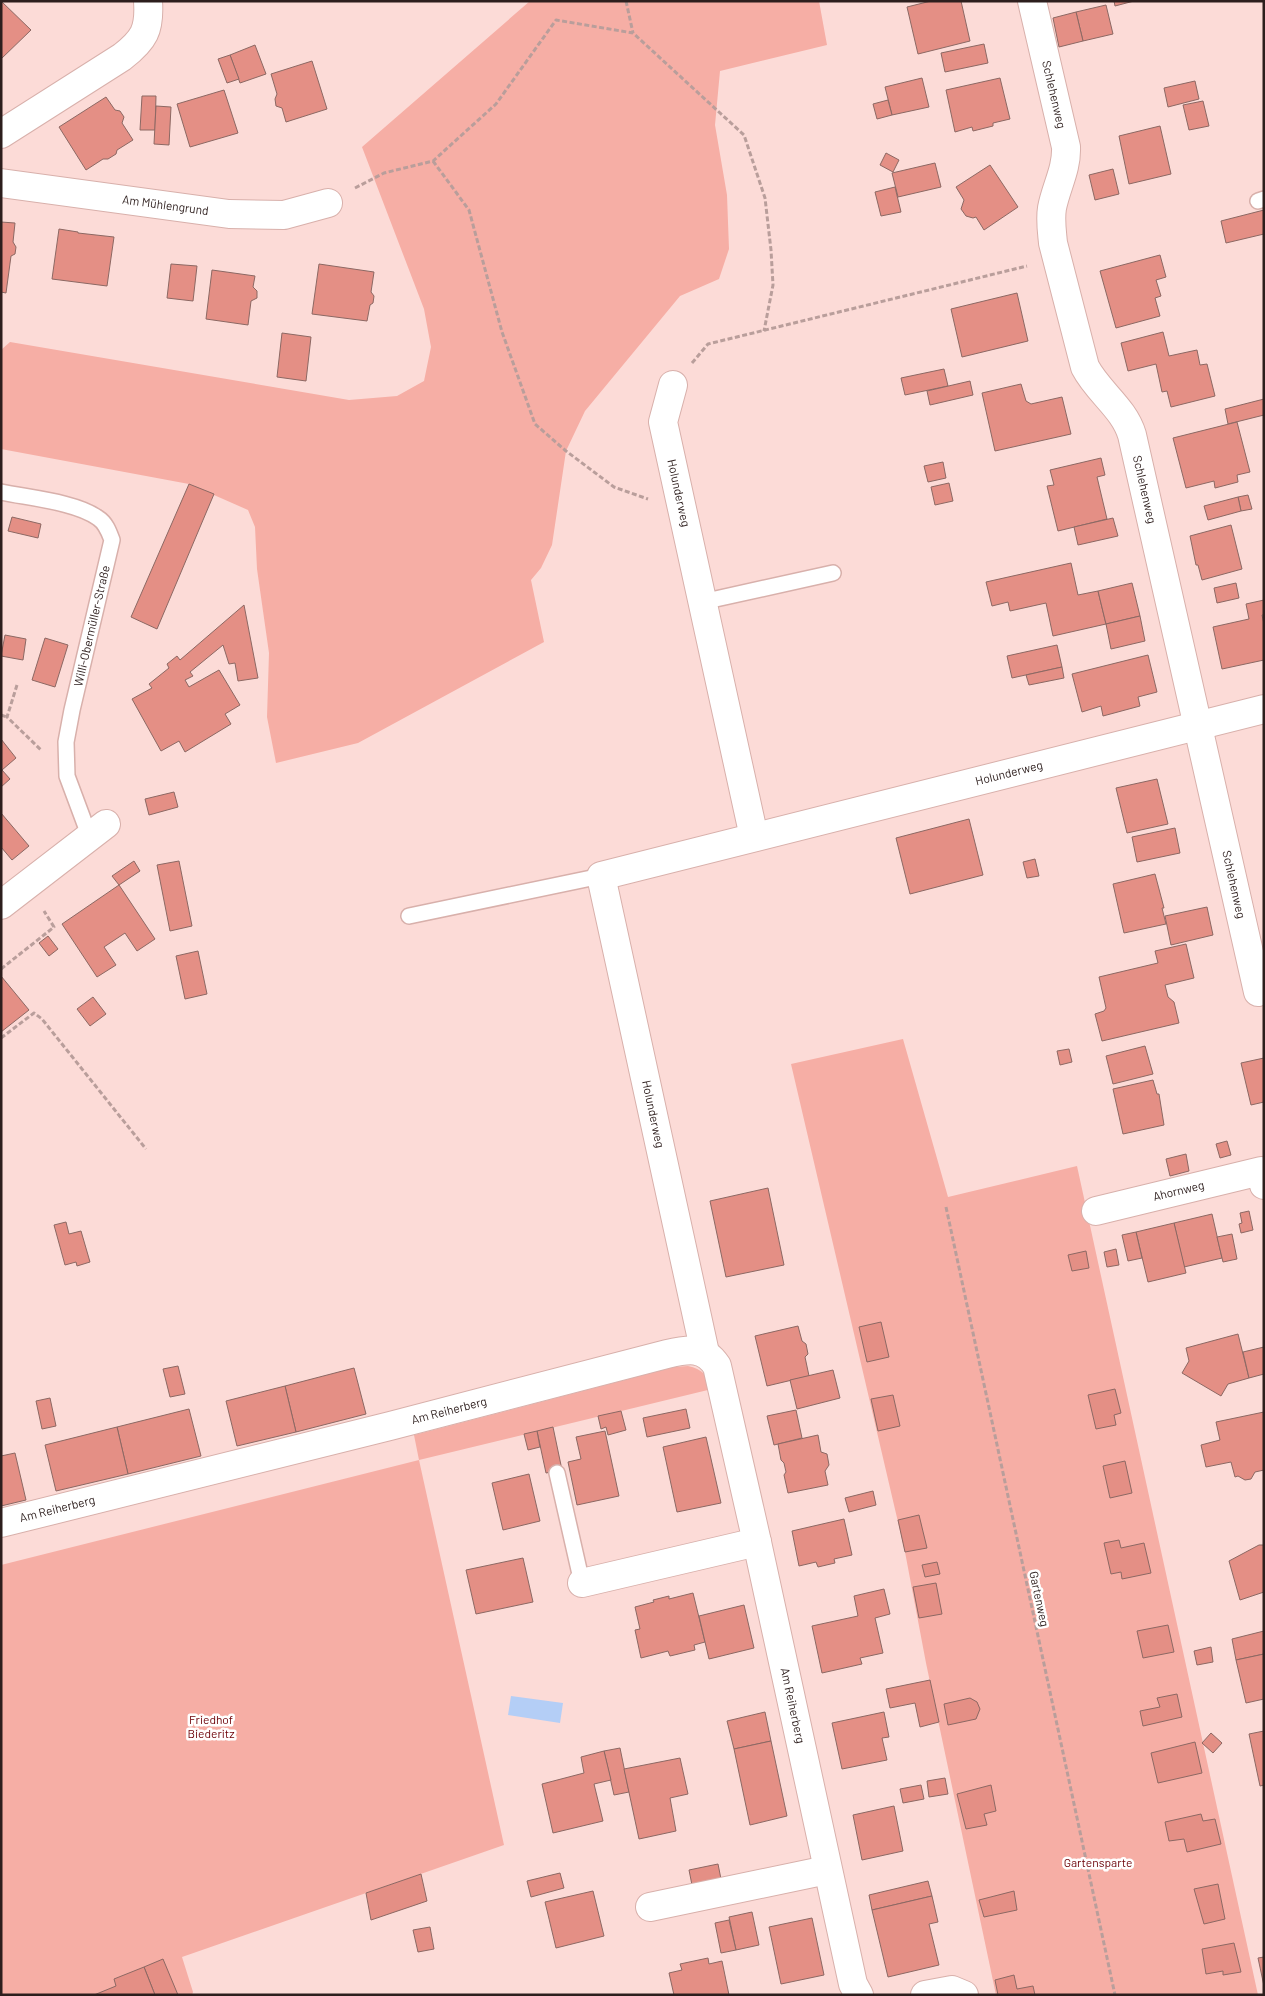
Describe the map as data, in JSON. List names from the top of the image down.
{
  "streets": {
    "street": [
      "Schlehenweg",
      "Am Mühlengrund",
      "Holunderweg",
      "Willi-Obermüller-Straße",
      "Ahornweg",
      "Am Reiherberg"
    ],
    "path": ["Gartenweg"]
  },
  "crossings": [
    ["Schlehenweg", "Holunderweg"],
    ["Holunderweg", "Am Reiherberg"]
  ],
  "parks": ["Friedhof Biederitz", "Gartensparte"]
}
